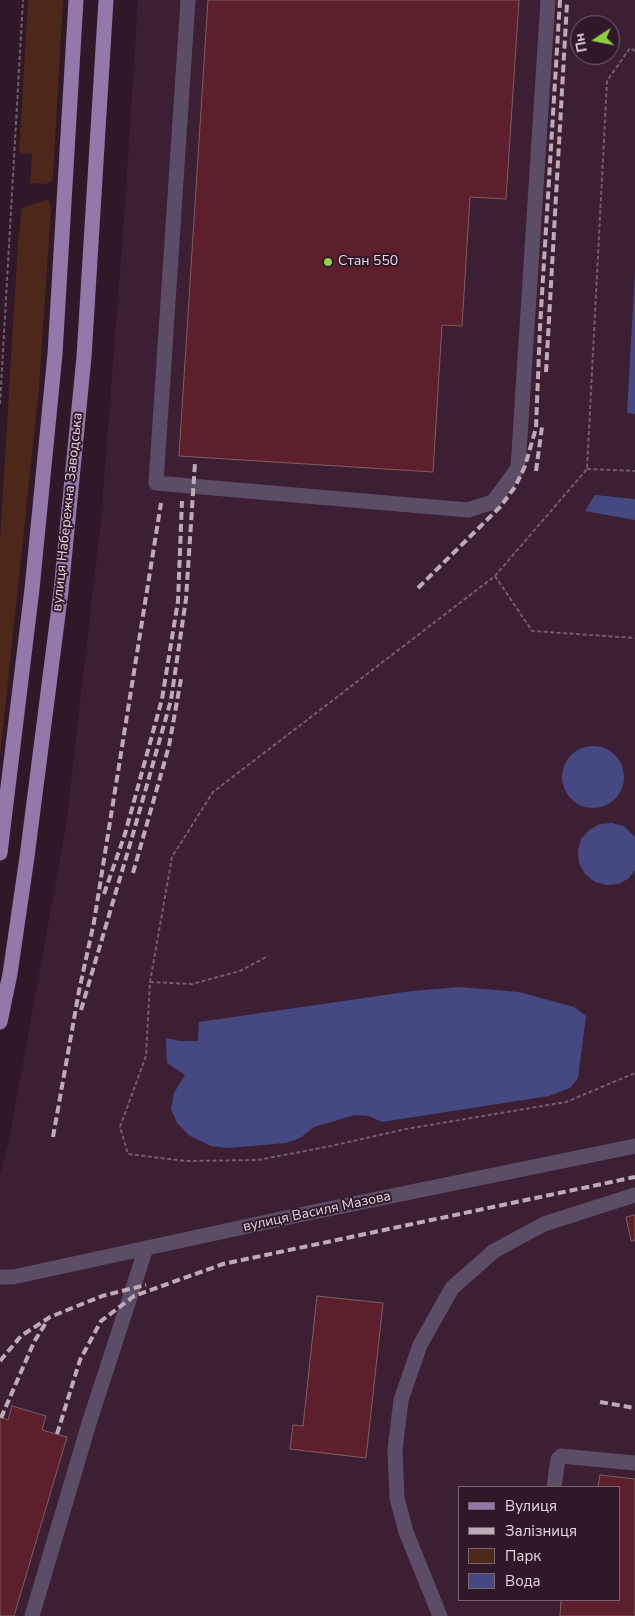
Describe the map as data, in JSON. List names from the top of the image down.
{
  "streets": {
    "main road": ["вулиця Набережна Заводська"],
    "street": ["вулиця Василя Мазова"]
  },
  "places": ["Стан 550"],
  "legend": [
    "Вулиця",
    "Залізниця",
    "Парк",
    "Вода"
  ],
  "north": "left"
}
